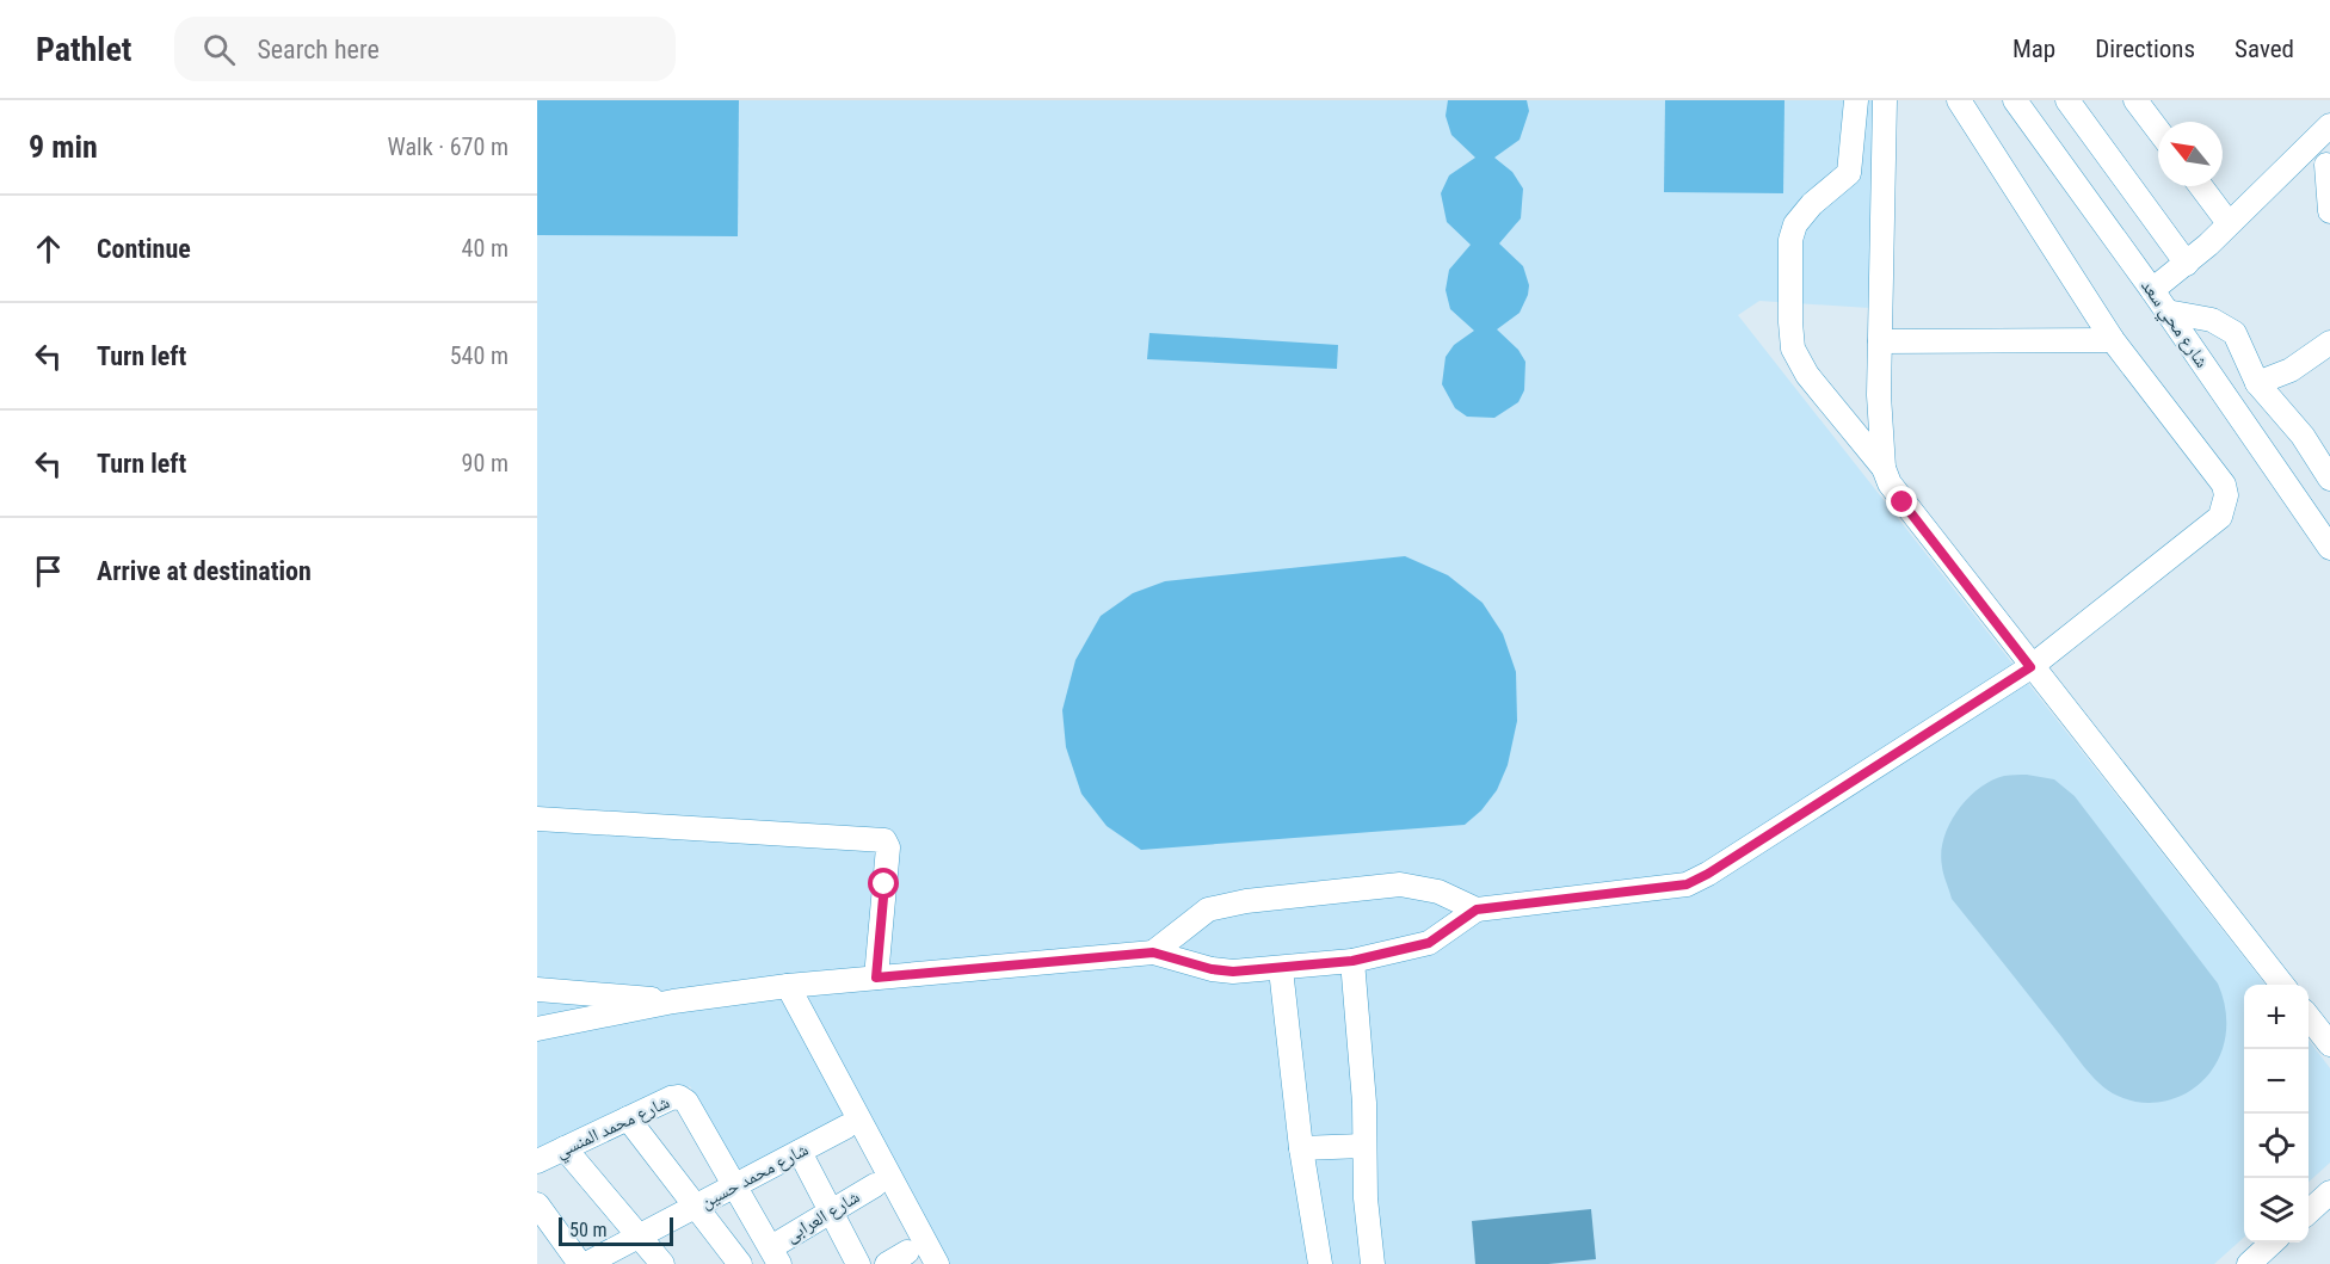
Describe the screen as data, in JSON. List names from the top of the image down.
{
  "streets": {
    "street": [
      "شارع محي سعد",
      "شارع محمد المنسي",
      "شارع محمد حسين",
      "شارع العرابى"
    ]
  },
  "crossings": [
    ["شارع محمد المنسي", "شارع محمد حسين"]
  ],
  "scale_bar": "50 m",
  "north": "top left",
  "page": {
    "header": "Pathlet",
    "search": "Search here",
    "nav": ["Map", "Directions", "Saved"],
    "heading": ["9 min", "Walk · 670 m"],
    "list": [
      ["Continue", "40 m"],
      ["Turn left", "540 m"],
      ["Turn left", "90 m"],
      "Arrive at destination"
    ],
    "map_buttons": ["+", "−"],
    "scale": "50 m"
  }
}
